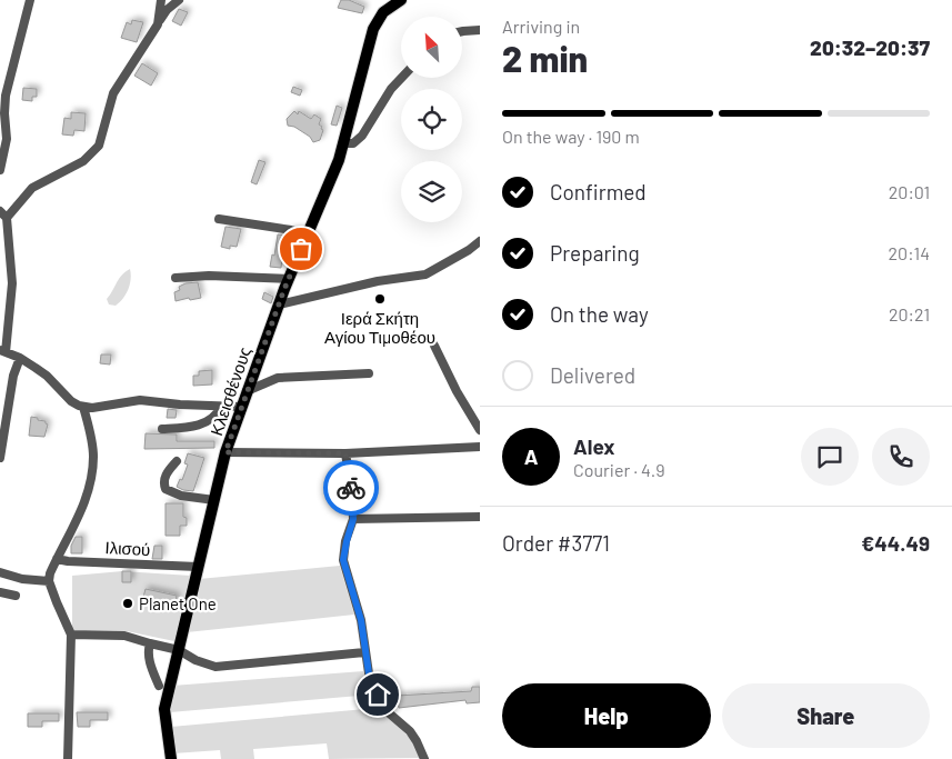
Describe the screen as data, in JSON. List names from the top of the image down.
{
  "streets": {
    "main road": ["Κλεισθένους"],
    "street": ["Ιλισού"]
  },
  "crossings": [
    ["Κλεισθένους", "Ιλισού"]
  ],
  "places": ["Ιερά Σκήτη Αγίου Τιμοθέου", "Planet One"],
  "north": "top left",
  "page": {
    "heading": ["2 min", "Arriving in", "20:32–20:37"],
    "panel": [
      "Alex",
      "Courier · 4.9",
      "Order #3771",
      "€44.49"
    ],
    "bar": "On the way · 190 m",
    "list": [
      ["Confirmed", "20:01"],
      ["Preparing", "20:14"],
      ["On the way", "20:21"],
      "Delivered"
    ],
    "round": "A",
    "buttons": ["Help", "Share"]
  }
}
